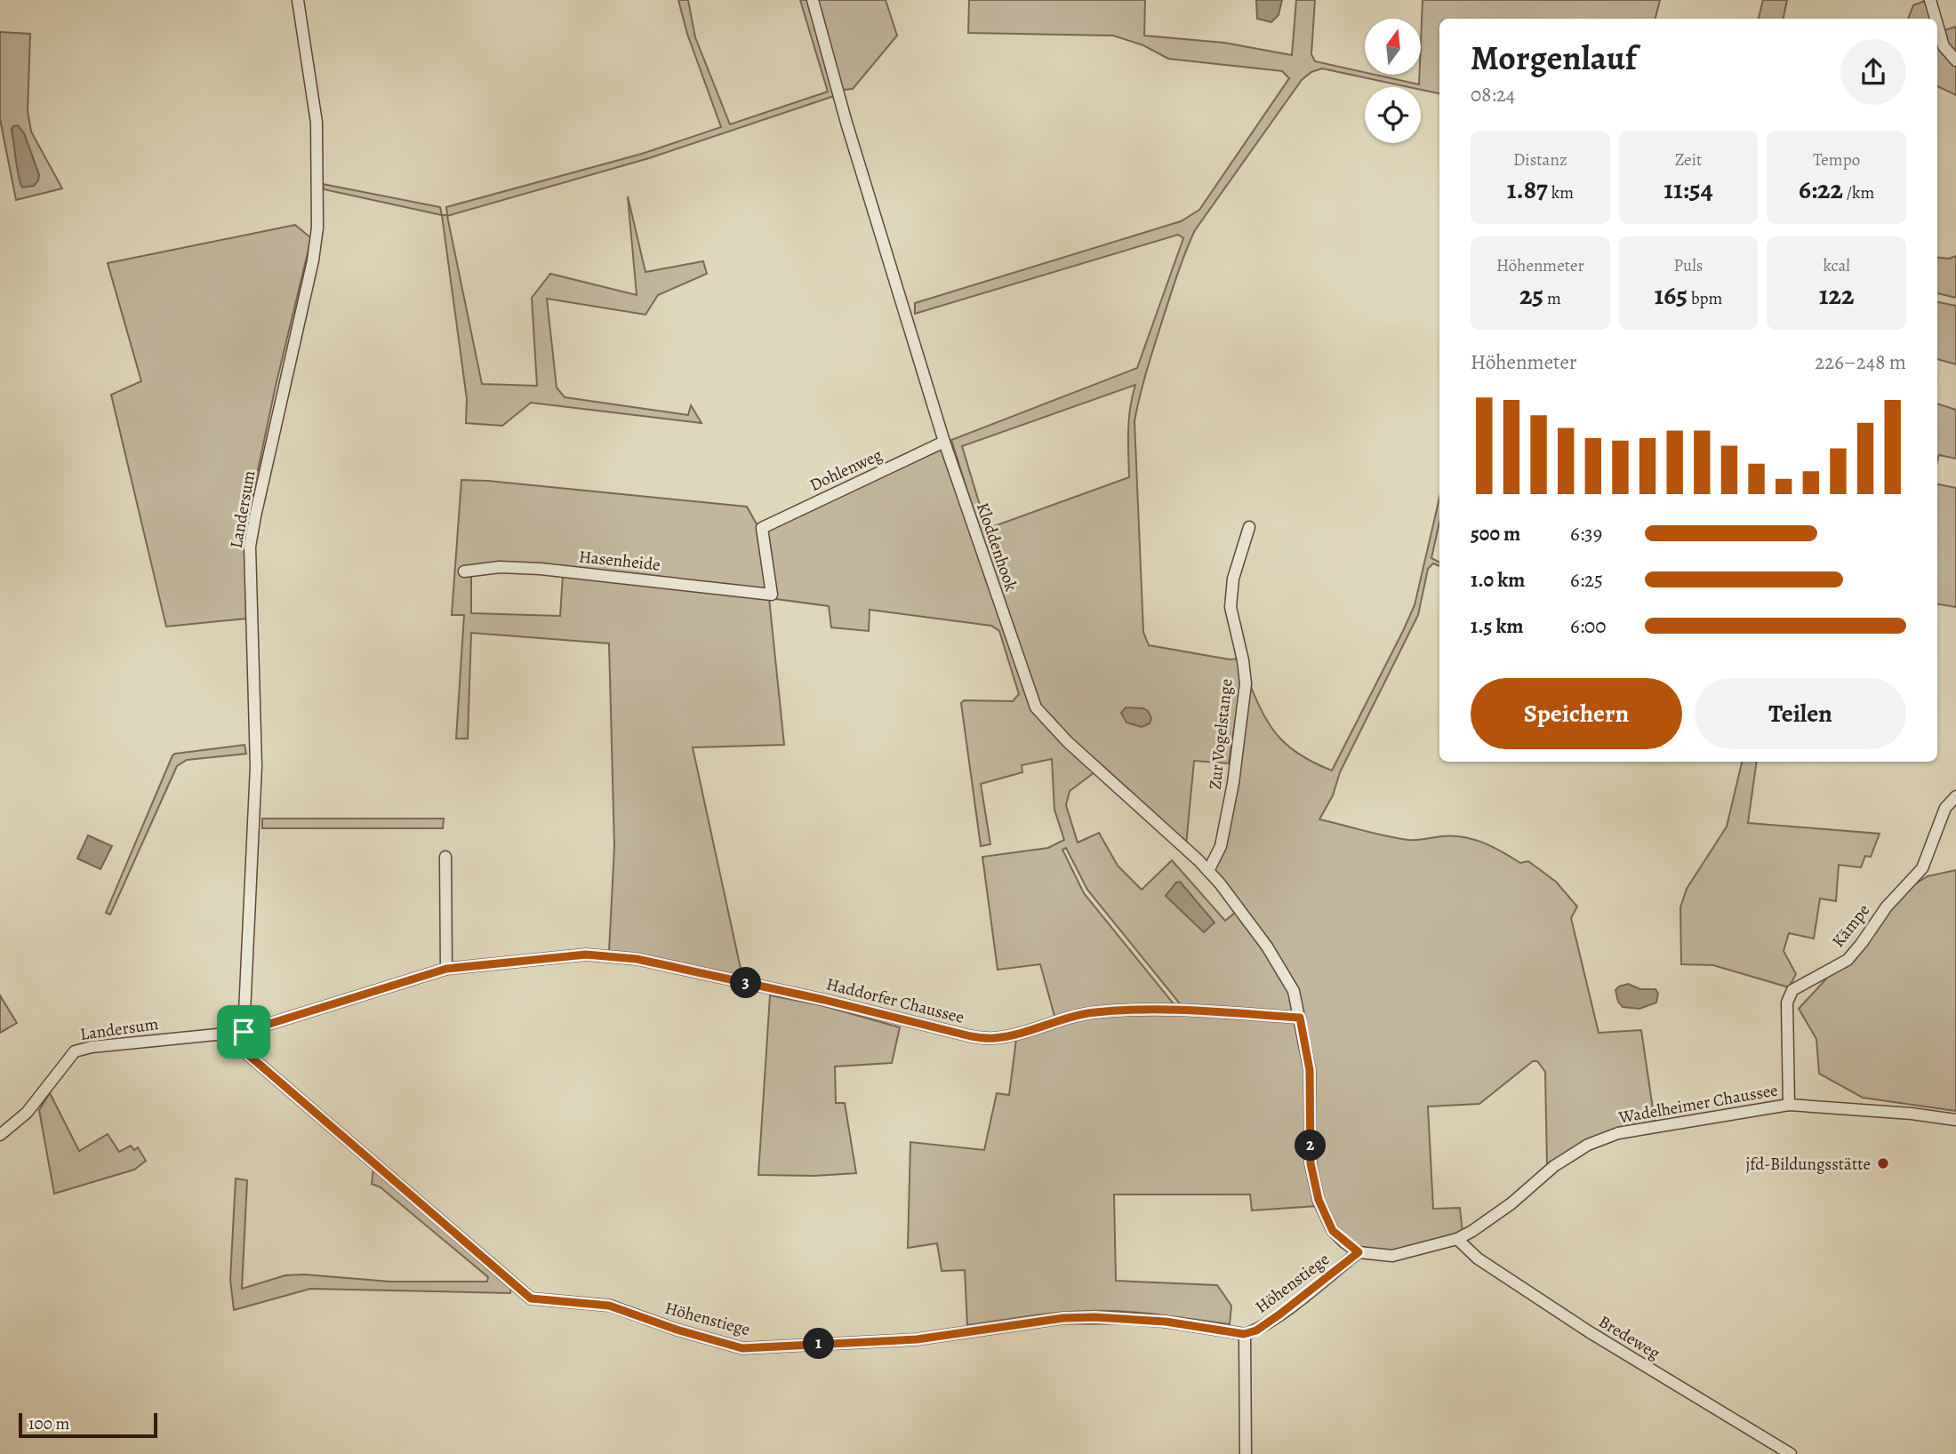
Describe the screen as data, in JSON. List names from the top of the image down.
{
  "streets": {
    "street": [
      "Dohlenweg",
      "Landersum",
      "Kloddenhook",
      "Hasenheide",
      "Zur Vogelstange",
      "Kämpe",
      "Haddorfer Chaussee",
      "Wadelheimer Chaussee",
      "Höhenstiege",
      "Bredeweg"
    ]
  },
  "crossings": [
    ["Dohlenweg", "Kloddenhook"],
    ["Dohlenweg", "Hasenheide"],
    ["Landersum", "Haddorfer Chaussee"],
    ["Landersum", "Höhenstiege"],
    ["Kloddenhook", "Zur Vogelstange"],
    ["Kloddenhook", "Haddorfer Chaussee"],
    ["Kämpe", "Wadelheimer Chaussee"],
    ["Wadelheimer Chaussee", "Höhenstiege"],
    ["Wadelheimer Chaussee", "Bredeweg"]
  ],
  "places": ["jfd-Bildungsstätte"],
  "scale_bar": "100 m",
  "north": "top",
  "page": {
    "heading": ["Morgenlauf", "08:24"],
    "stats": [
      ["Distanz", "1.87 km"],
      ["Zeit", "11:54"],
      ["Tempo", "6:22 /km"],
      ["Höhenmeter", "25 m"],
      ["Puls", "165 bpm"],
      ["kcal", "122"]
    ],
    "chart": ["Höhenmeter", "226–248 m"],
    "list": [
      {
        "name": "500 m",
        "note": "6:39"
      },
      {
        "name": "1.0 km",
        "note": "6:25"
      },
      {
        "name": "1.5 km",
        "note": "6:00"
      }
    ],
    "buttons": ["Speichern", "Teilen"],
    "pins": ["3", "2", "1"],
    "scale": "100 m"
  }
}
